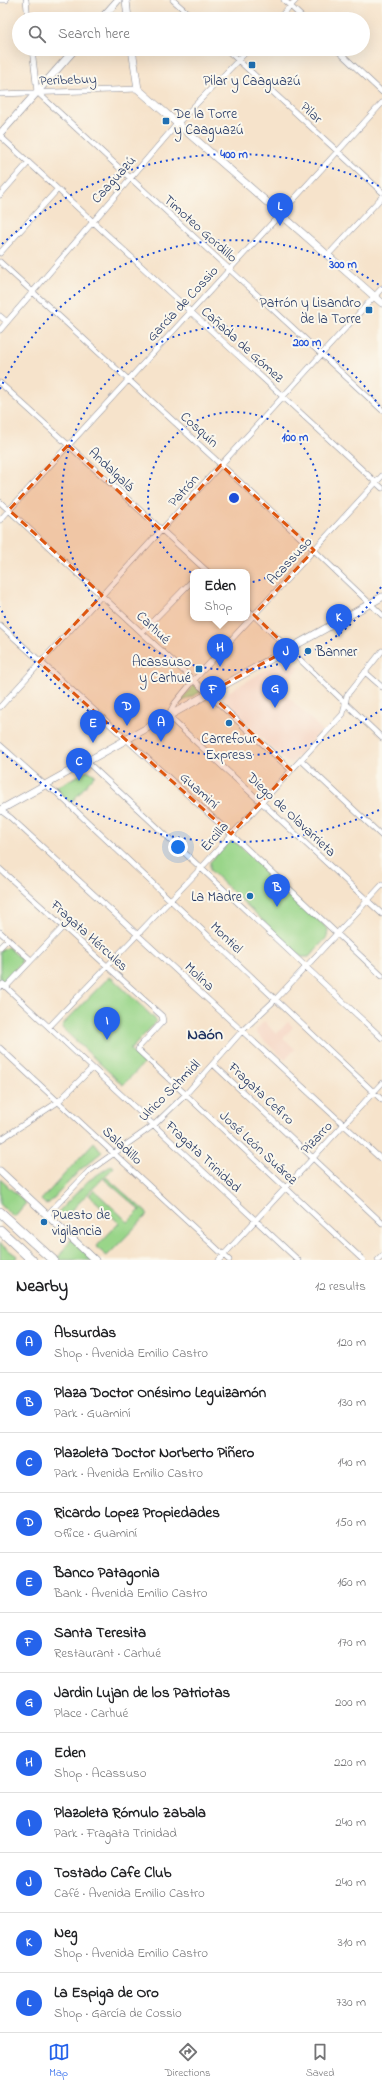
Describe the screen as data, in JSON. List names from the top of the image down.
{
  "streets": {
    "street": [
      "Peribebuy",
      "Pilar",
      "Caaguazú",
      "Timoteo Gordillo",
      "García de Cossio",
      "Cañada de Gómez",
      "Cosquín",
      "Andalgalá",
      "Patrón",
      "Acassuso",
      "Carhué",
      "Guaminí",
      "Diego de Olavarrieta",
      "Ercilla",
      "Fragata Hércules",
      "Montiel",
      "Molina",
      "Ulrico Schmidl",
      "Fragata Cefiro",
      "Pizarro",
      "Saladillo",
      "José León Suárez",
      "Fragata Trinidad"
    ]
  },
  "crossings": [
    ["Peribebuy", "Timoteo Gordillo"],
    ["Pilar", "Caaguazú"],
    ["Pilar", "García de Cossio"],
    ["Caaguazú", "Timoteo Gordillo"],
    ["Caaguazú", "Cañada de Gómez"],
    ["Caaguazú", "Cosquín"],
    ["Timoteo Gordillo", "García de Cossio"],
    ["Timoteo Gordillo", "Patrón"],
    ["García de Cossio", "Cañada de Gómez"],
    ["García de Cossio", "Cosquín"],
    ["García de Cossio", "Andalgalá"],
    ["García de Cossio", "Carhué"],
    ["Cañada de Gómez", "Patrón"],
    ["Cañada de Gómez", "Acassuso"],
    ["Cosquín", "Patrón"],
    ["Cosquín", "Acassuso"],
    ["Andalgalá", "Patrón"],
    ["Patrón", "Carhué"],
    ["Patrón", "Guaminí"],
    ["Acassuso", "Carhué"],
    ["Acassuso", "Diego de Olavarrieta"],
    ["Carhué", "Ercilla"],
    ["Guaminí", "Ercilla"],
    ["Guaminí", "Ulrico Schmidl"],
    ["Diego de Olavarrieta", "Ercilla"],
    ["Diego de Olavarrieta", "Ulrico Schmidl"],
    ["Ercilla", "Fragata Hércules"],
    ["Ercilla", "Montiel"],
    ["Ercilla", "Molina"],
    ["Ercilla", "Fragata Trinidad"],
    ["Fragata Hércules", "José León Suárez"],
    ["Montiel", "Ulrico Schmidl"],
    ["Montiel", "Pizarro"],
    ["Molina", "Ulrico Schmidl"],
    ["Molina", "Pizarro"],
    ["Ulrico Schmidl", "Fragata Cefiro"],
    ["Ulrico Schmidl", "Saladillo"],
    ["Ulrico Schmidl", "José León Suárez"],
    ["Ulrico Schmidl", "Fragata Trinidad"],
    ["Fragata Cefiro", "Pizarro"],
    ["Pizarro", "Saladillo"],
    ["Pizarro", "José León Suárez"],
    ["Pizarro", "Fragata Trinidad"]
  ],
  "districts": ["Naón"],
  "places": {
    "transit": [
      "Pilar y Caaguazú",
      "De la Torre y Caaguazú",
      "Patrón y Lisandro de la Torre",
      "Acassuso y Carhué"
    ],
    "other": [
      "Banner",
      "Carrefour Express",
      "La Madre",
      "Puesto de vigilancia"
    ]
  },
  "page": {
    "search": "Search here",
    "pins": [
      "L",
      "K",
      "H",
      "J",
      "G",
      "F",
      "D",
      "A",
      "E",
      "C",
      "B",
      "I"
    ],
    "popup": ["Eden", "Shop"],
    "heading": ["Nearby", "12 results"],
    "list": [
      {
        "mark": "A",
        "name": "Absurdas",
        "note": "Shop · Avenida Emilio Castro",
        "value": "120 m"
      },
      {
        "mark": "B",
        "name": "Plaza Doctor Onésimo Leguizamón",
        "note": "Park · Guaminí",
        "value": "130 m"
      },
      {
        "mark": "C",
        "name": "Plazoleta Doctor Norberto Piñero",
        "note": "Park · Avenida Emilio Castro",
        "value": "140 m"
      },
      {
        "mark": "D",
        "name": "Ricardo Lopez Propiedades",
        "note": "Office · Guaminí",
        "value": "150 m"
      },
      {
        "mark": "E",
        "name": "Banco Patagonia",
        "note": "Bank · Avenida Emilio Castro",
        "value": "160 m"
      },
      {
        "mark": "F",
        "name": "Santa Teresita",
        "note": "Restaurant · Carhué",
        "value": "170 m"
      },
      {
        "mark": "G",
        "name": "Jardin Lujan de los Patriotas",
        "note": "Place · Carhué",
        "value": "200 m"
      },
      {
        "mark": "H",
        "name": "Eden",
        "note": "Shop · Acassuso",
        "value": "220 m"
      },
      {
        "mark": "I",
        "name": "Plazoleta Rómulo Zabala",
        "note": "Park · Fragata Trinidad",
        "value": "240 m"
      },
      {
        "mark": "J",
        "name": "Tostado Cafe Club",
        "note": "Café · Avenida Emilio Castro",
        "value": "240 m"
      },
      {
        "mark": "K",
        "name": "Neg",
        "note": "Shop · Avenida Emilio Castro",
        "value": "310 m"
      },
      {
        "mark": "L",
        "name": "La Espiga de Oro",
        "note": "Shop · García de Cossio",
        "value": "730 m"
      }
    ],
    "nav": ["Map", "Directions", "Saved"]
  },
  "rings": [
    "400 m",
    "300 m",
    "200 m",
    "100 m"
  ]
}
